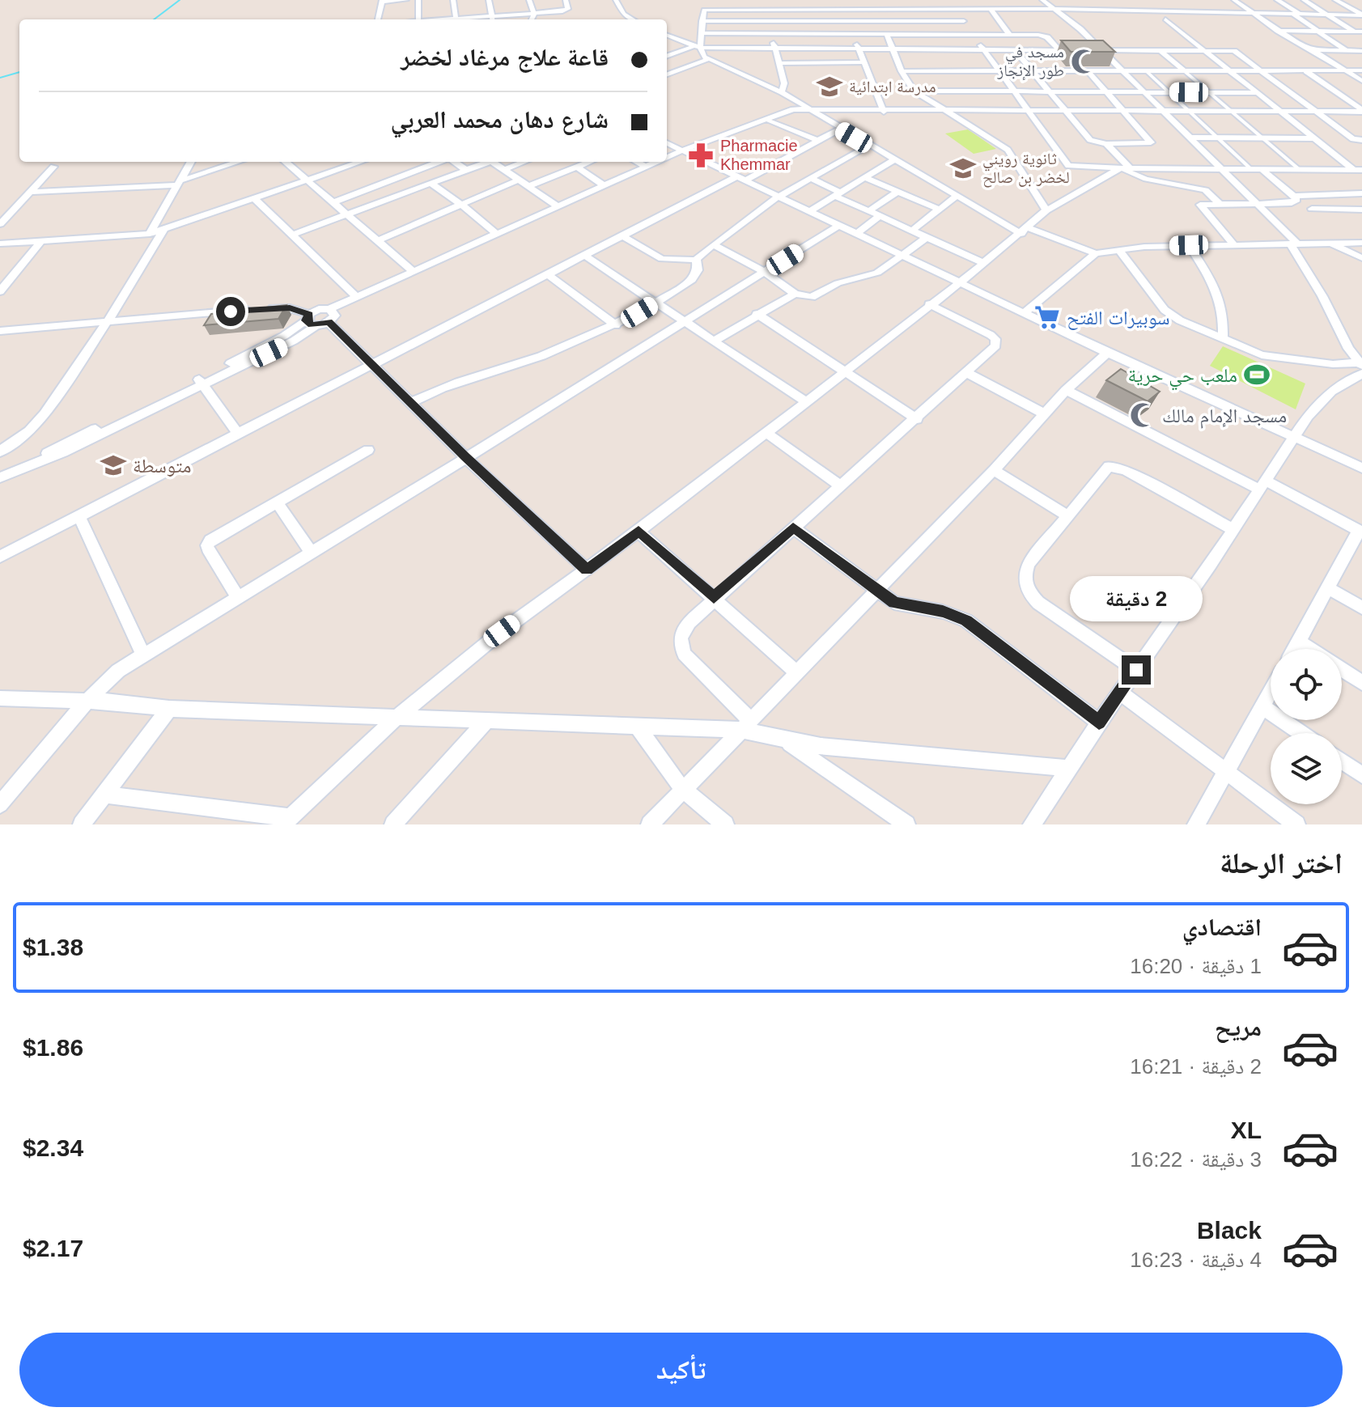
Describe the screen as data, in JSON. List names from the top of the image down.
{
  "places": {
    "mosque": ["مسجد في طور الإنجاز", "مسجد الإمام مالك"],
    "school or university": ["مدرسة ابتدائية", "ثانوية رويني لخضر بن صالح", "متوسطة"],
    "pharmacy": ["Pharmacie Khemmar"],
    "supermarket": ["سوبيرات الفتح"],
    "sports": ["ملعب حي حرية"]
  },
  "page": {
    "banner": ["قاعة علاج مرغاد لخضر", "شارع دهان محمد العربي"],
    "bubble": "2 دقيقة",
    "heading": "اختر الرحلة",
    "list": [
      {
        "name": "اقتصادي",
        "note": "1 دقيقة · 16:20",
        "value": "$1.38"
      },
      {
        "name": "مريح",
        "note": "2 دقيقة · 16:21",
        "value": "$1.86"
      },
      {
        "name": "XL",
        "note": "3 دقيقة · 16:22",
        "value": "$2.34"
      },
      {
        "name": "Black",
        "note": "4 دقيقة · 16:23",
        "value": "$2.17"
      }
    ],
    "buttons": "تأكيد"
  }
}
